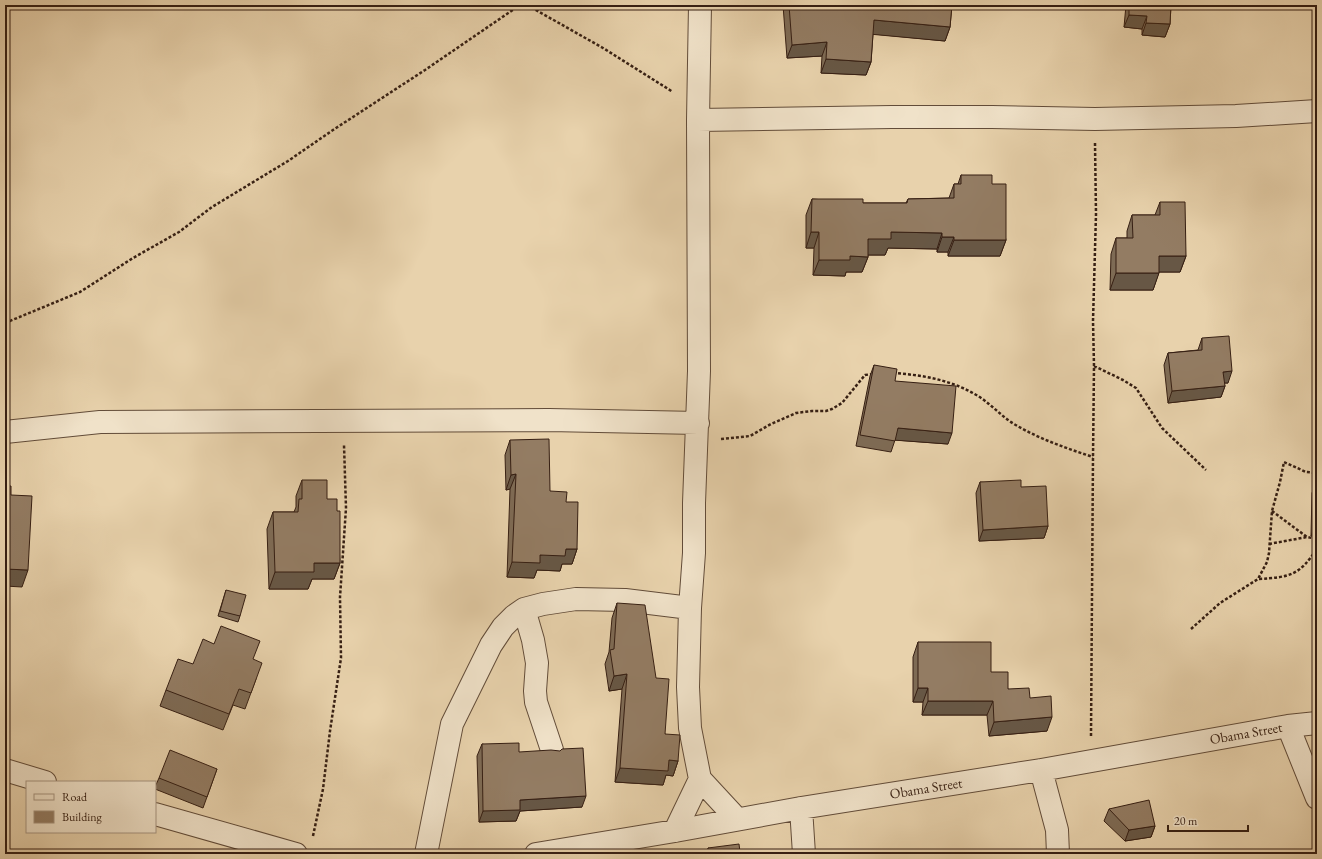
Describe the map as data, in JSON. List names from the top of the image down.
{
  "streets": {
    "street": ["Obama Street"]
  },
  "legend": ["Road", "Building"],
  "scale_bar": "20 m"
}
